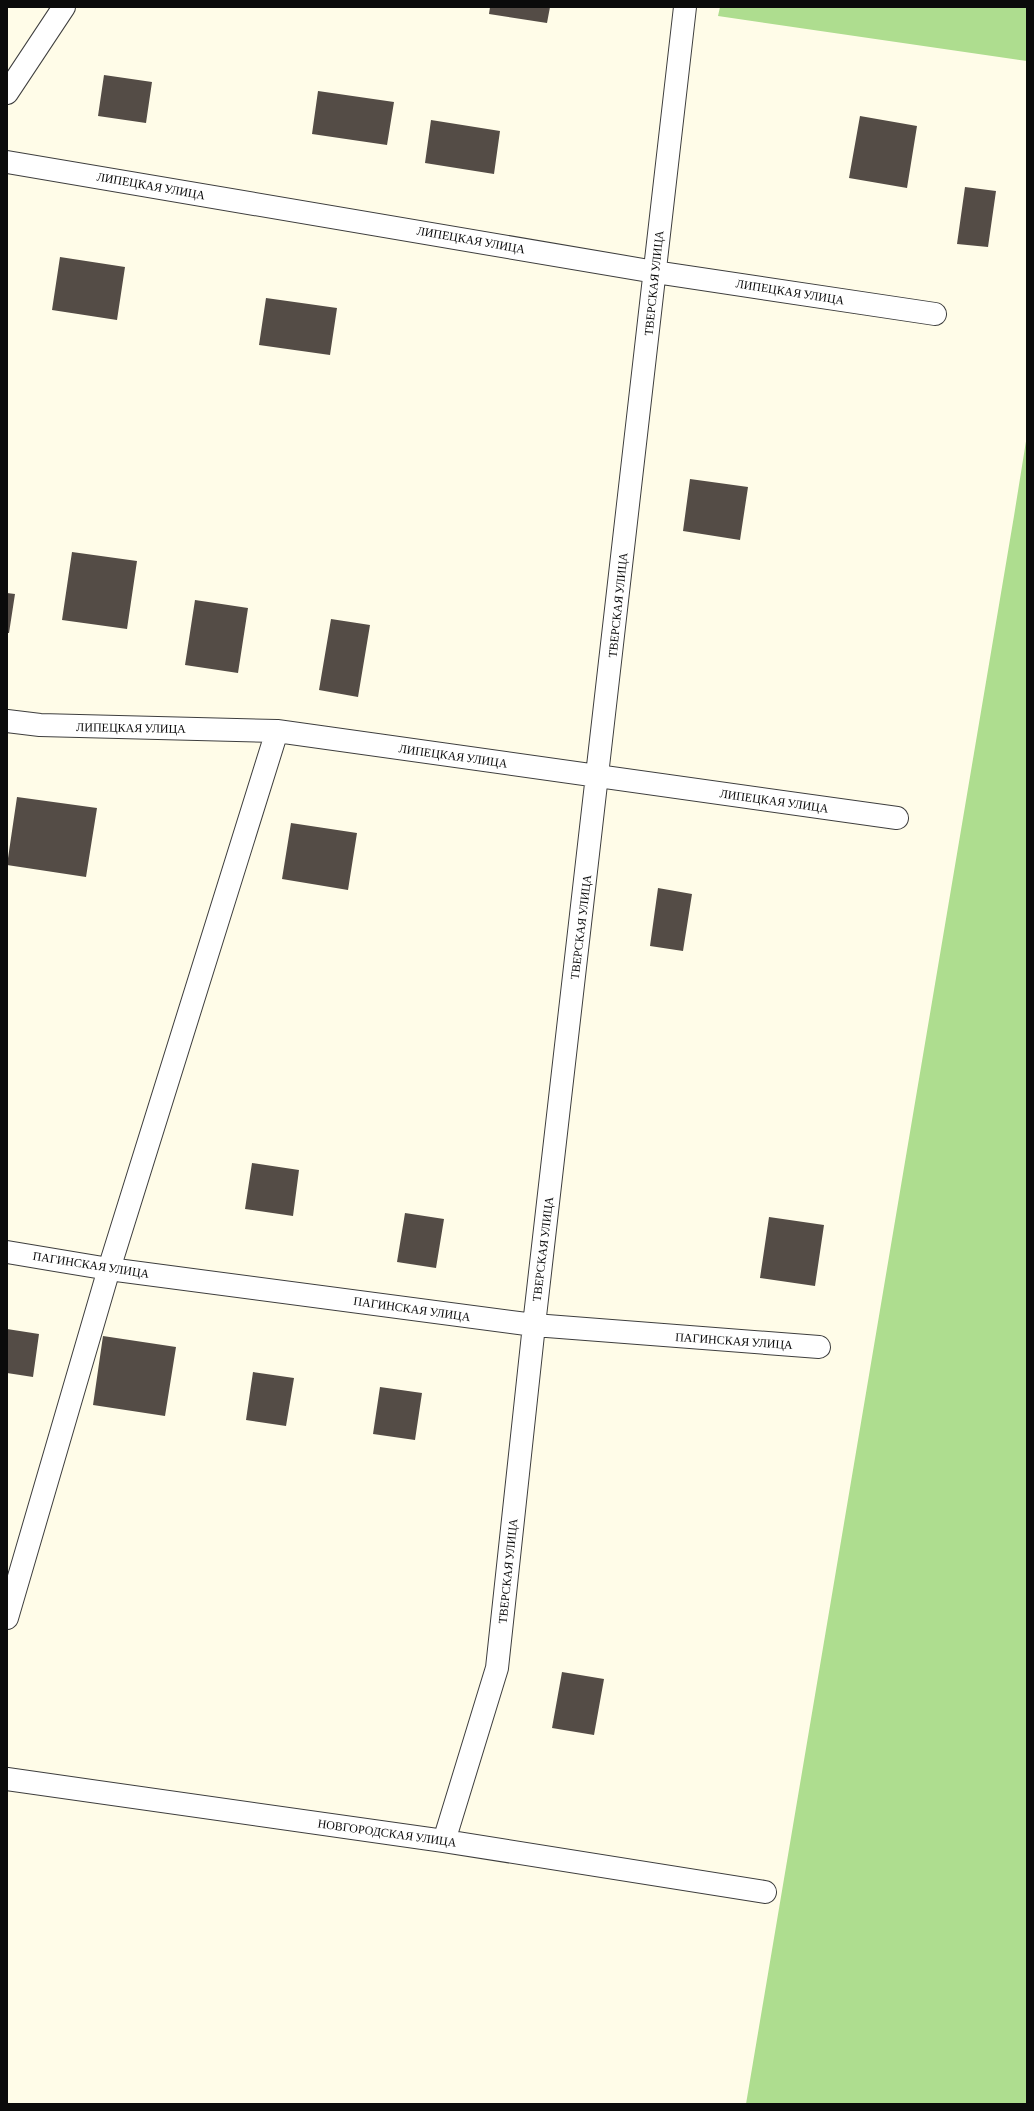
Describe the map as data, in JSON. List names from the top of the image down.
{
  "streets": {
    "street": [
      "ЛИПЕЦКАЯ УЛИЦА",
      "ТВЕРСКАЯ УЛИЦА",
      "ПАГИНСКАЯ УЛИЦА",
      "НОВГОРОДСКАЯ УЛИЦА"
    ]
  },
  "crossings": [
    ["ЛИПЕЦКАЯ УЛИЦА", "ТВЕРСКАЯ УЛИЦА"],
    ["ТВЕРСКАЯ УЛИЦА", "ПАГИНСКАЯ УЛИЦА"],
    ["ТВЕРСКАЯ УЛИЦА", "НОВГОРОДСКАЯ УЛИЦА"]
  ]
}
